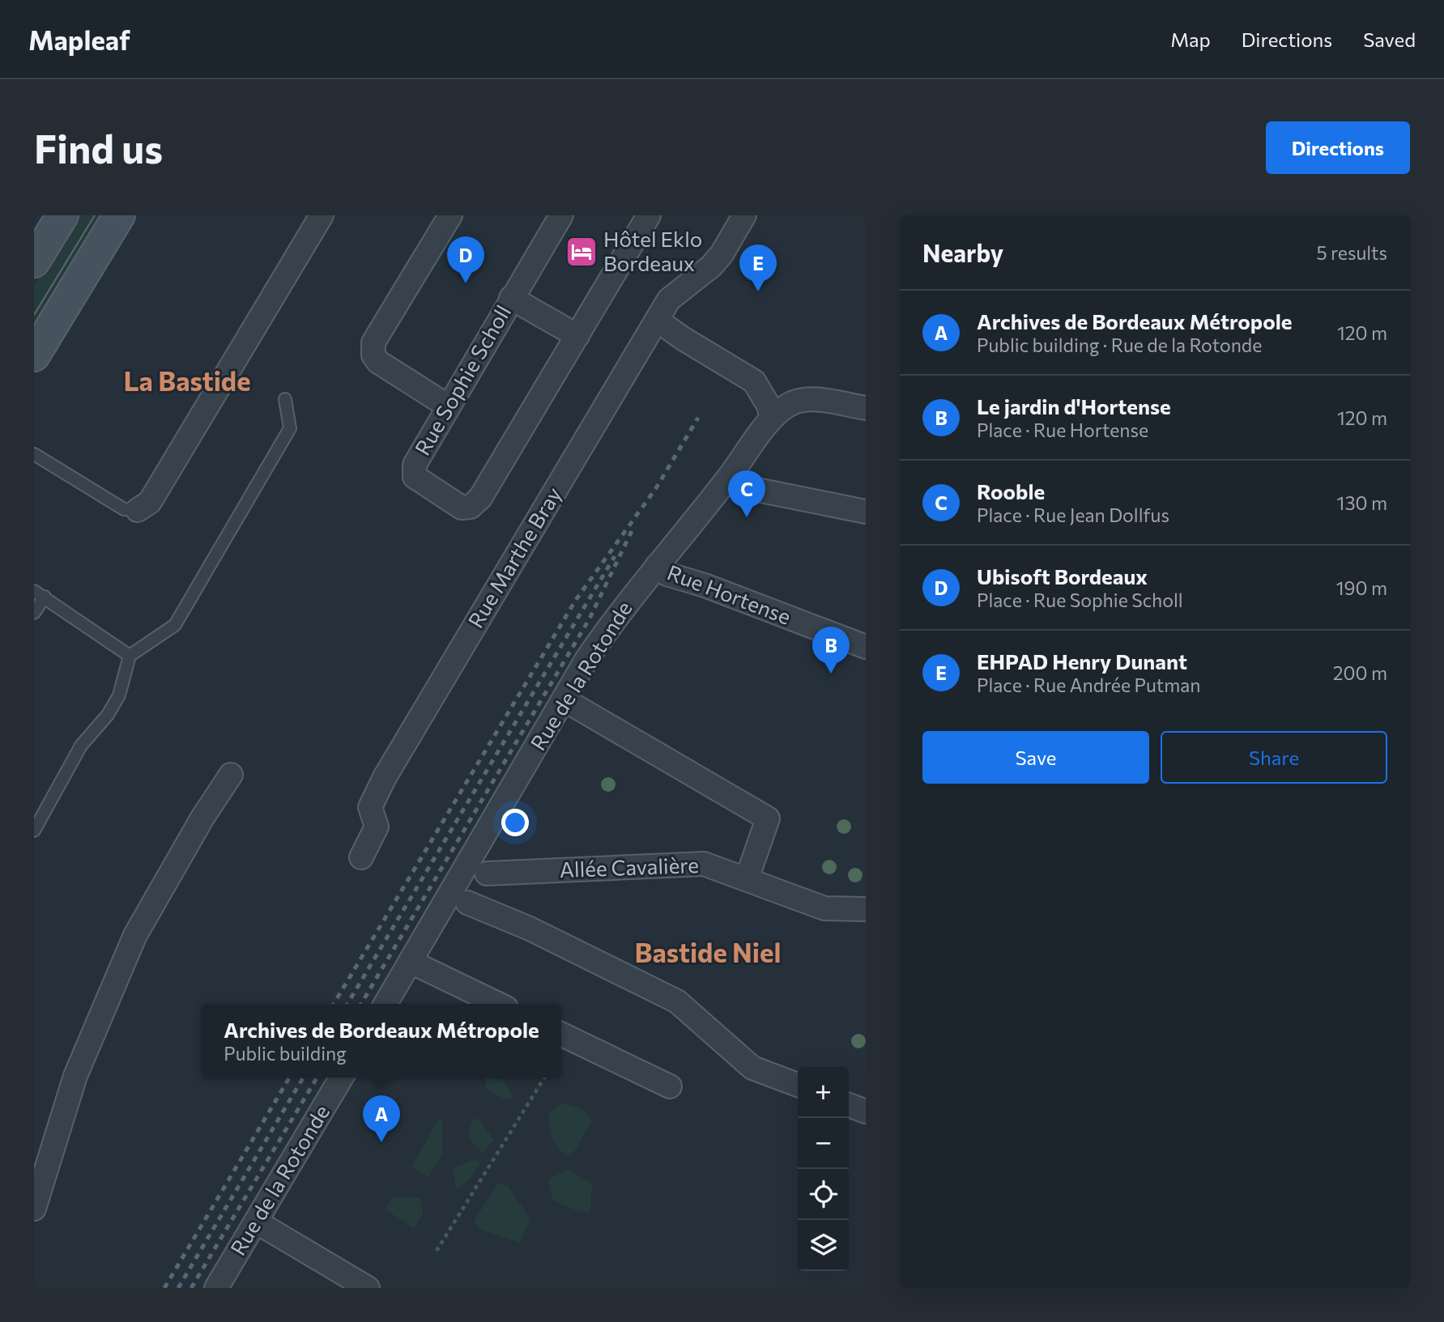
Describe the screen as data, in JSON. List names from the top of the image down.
{
  "streets": {
    "street": [
      "Rue Sophie Scholl",
      "Rue Marthe Bray",
      "Rue Hortense",
      "Rue de la Rotonde",
      "Allée Cavalière"
    ]
  },
  "crossings": [
    ["Rue Hortense", "Rue de la Rotonde"]
  ],
  "districts": ["La Bastide", "Bastide Niel"],
  "places": {
    "hotel": ["Hôtel Eklo Bordeaux"]
  },
  "page": {
    "header": "Mapleaf",
    "nav": ["Map", "Directions", "Saved"],
    "buttons": [
      "Directions",
      ["Save", "Share"]
    ],
    "title": "Find us",
    "heading": ["Nearby", "5 results"],
    "pins": [
      "D",
      "E",
      "C",
      "B",
      "A"
    ],
    "list": [
      {
        "mark": "A",
        "name": "Archives de Bordeaux Métropole",
        "note": "Public building · Rue de la Rotonde",
        "value": "120 m"
      },
      {
        "mark": "B",
        "name": "Le jardin d'Hortense",
        "note": "Place · Rue Hortense",
        "value": "120 m"
      },
      {
        "mark": "C",
        "name": "Rooble",
        "note": "Place · Rue Jean Dollfus",
        "value": "130 m"
      },
      {
        "mark": "D",
        "name": "Ubisoft Bordeaux",
        "note": "Place · Rue Sophie Scholl",
        "value": "190 m"
      },
      {
        "mark": "E",
        "name": "EHPAD Henry Dunant",
        "note": "Place · Rue Andrée Putman",
        "value": "200 m"
      }
    ],
    "popup": ["Archives de Bordeaux Métropole", "Public building"],
    "map_buttons": ["+", "−"]
  }
}
